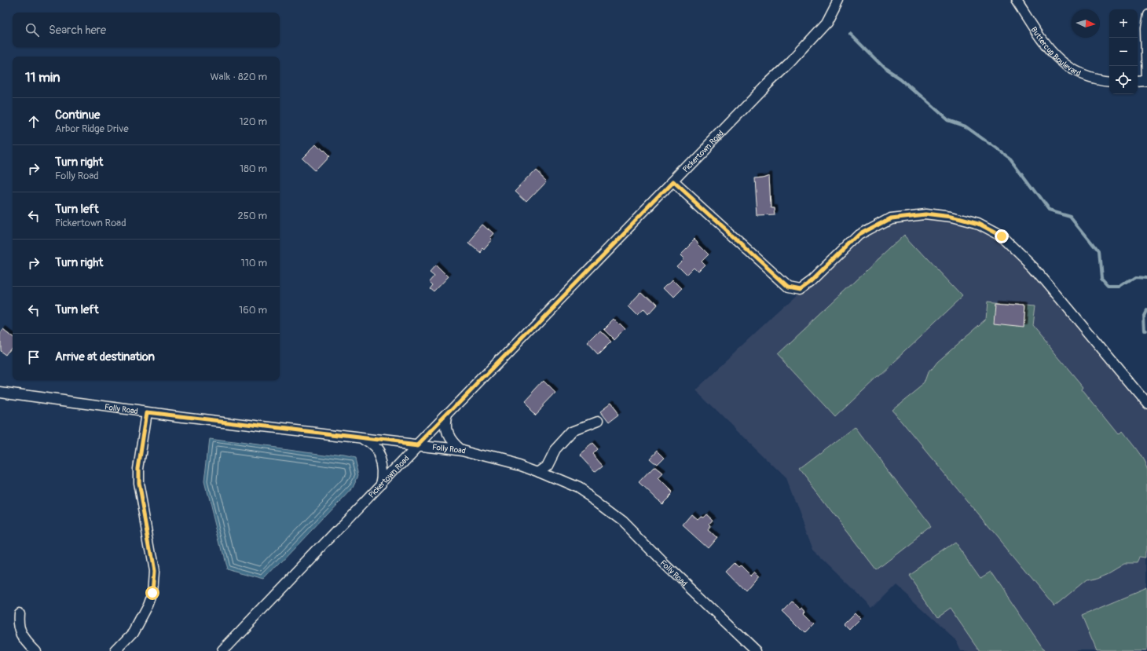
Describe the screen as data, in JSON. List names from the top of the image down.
{
  "streets": {
    "street": ["Buttercup Boulevard", "Pickertown Road", "Folly Road"]
  },
  "crossings": [
    ["Pickertown Road", "Folly Road"]
  ],
  "north": "right",
  "page": {
    "map_buttons": ["+", "−"],
    "search": "Search here",
    "heading": ["11 min", "Walk · 820 m"],
    "list": [
      ["Continue", "Arbor Ridge Drive", "120 m"],
      ["Turn right", "Folly Road", "180 m"],
      ["Turn left", "Pickertown Road", "250 m"],
      ["Turn right", "110 m"],
      ["Turn left", "160 m"],
      "Arrive at destination"
    ]
  }
}
